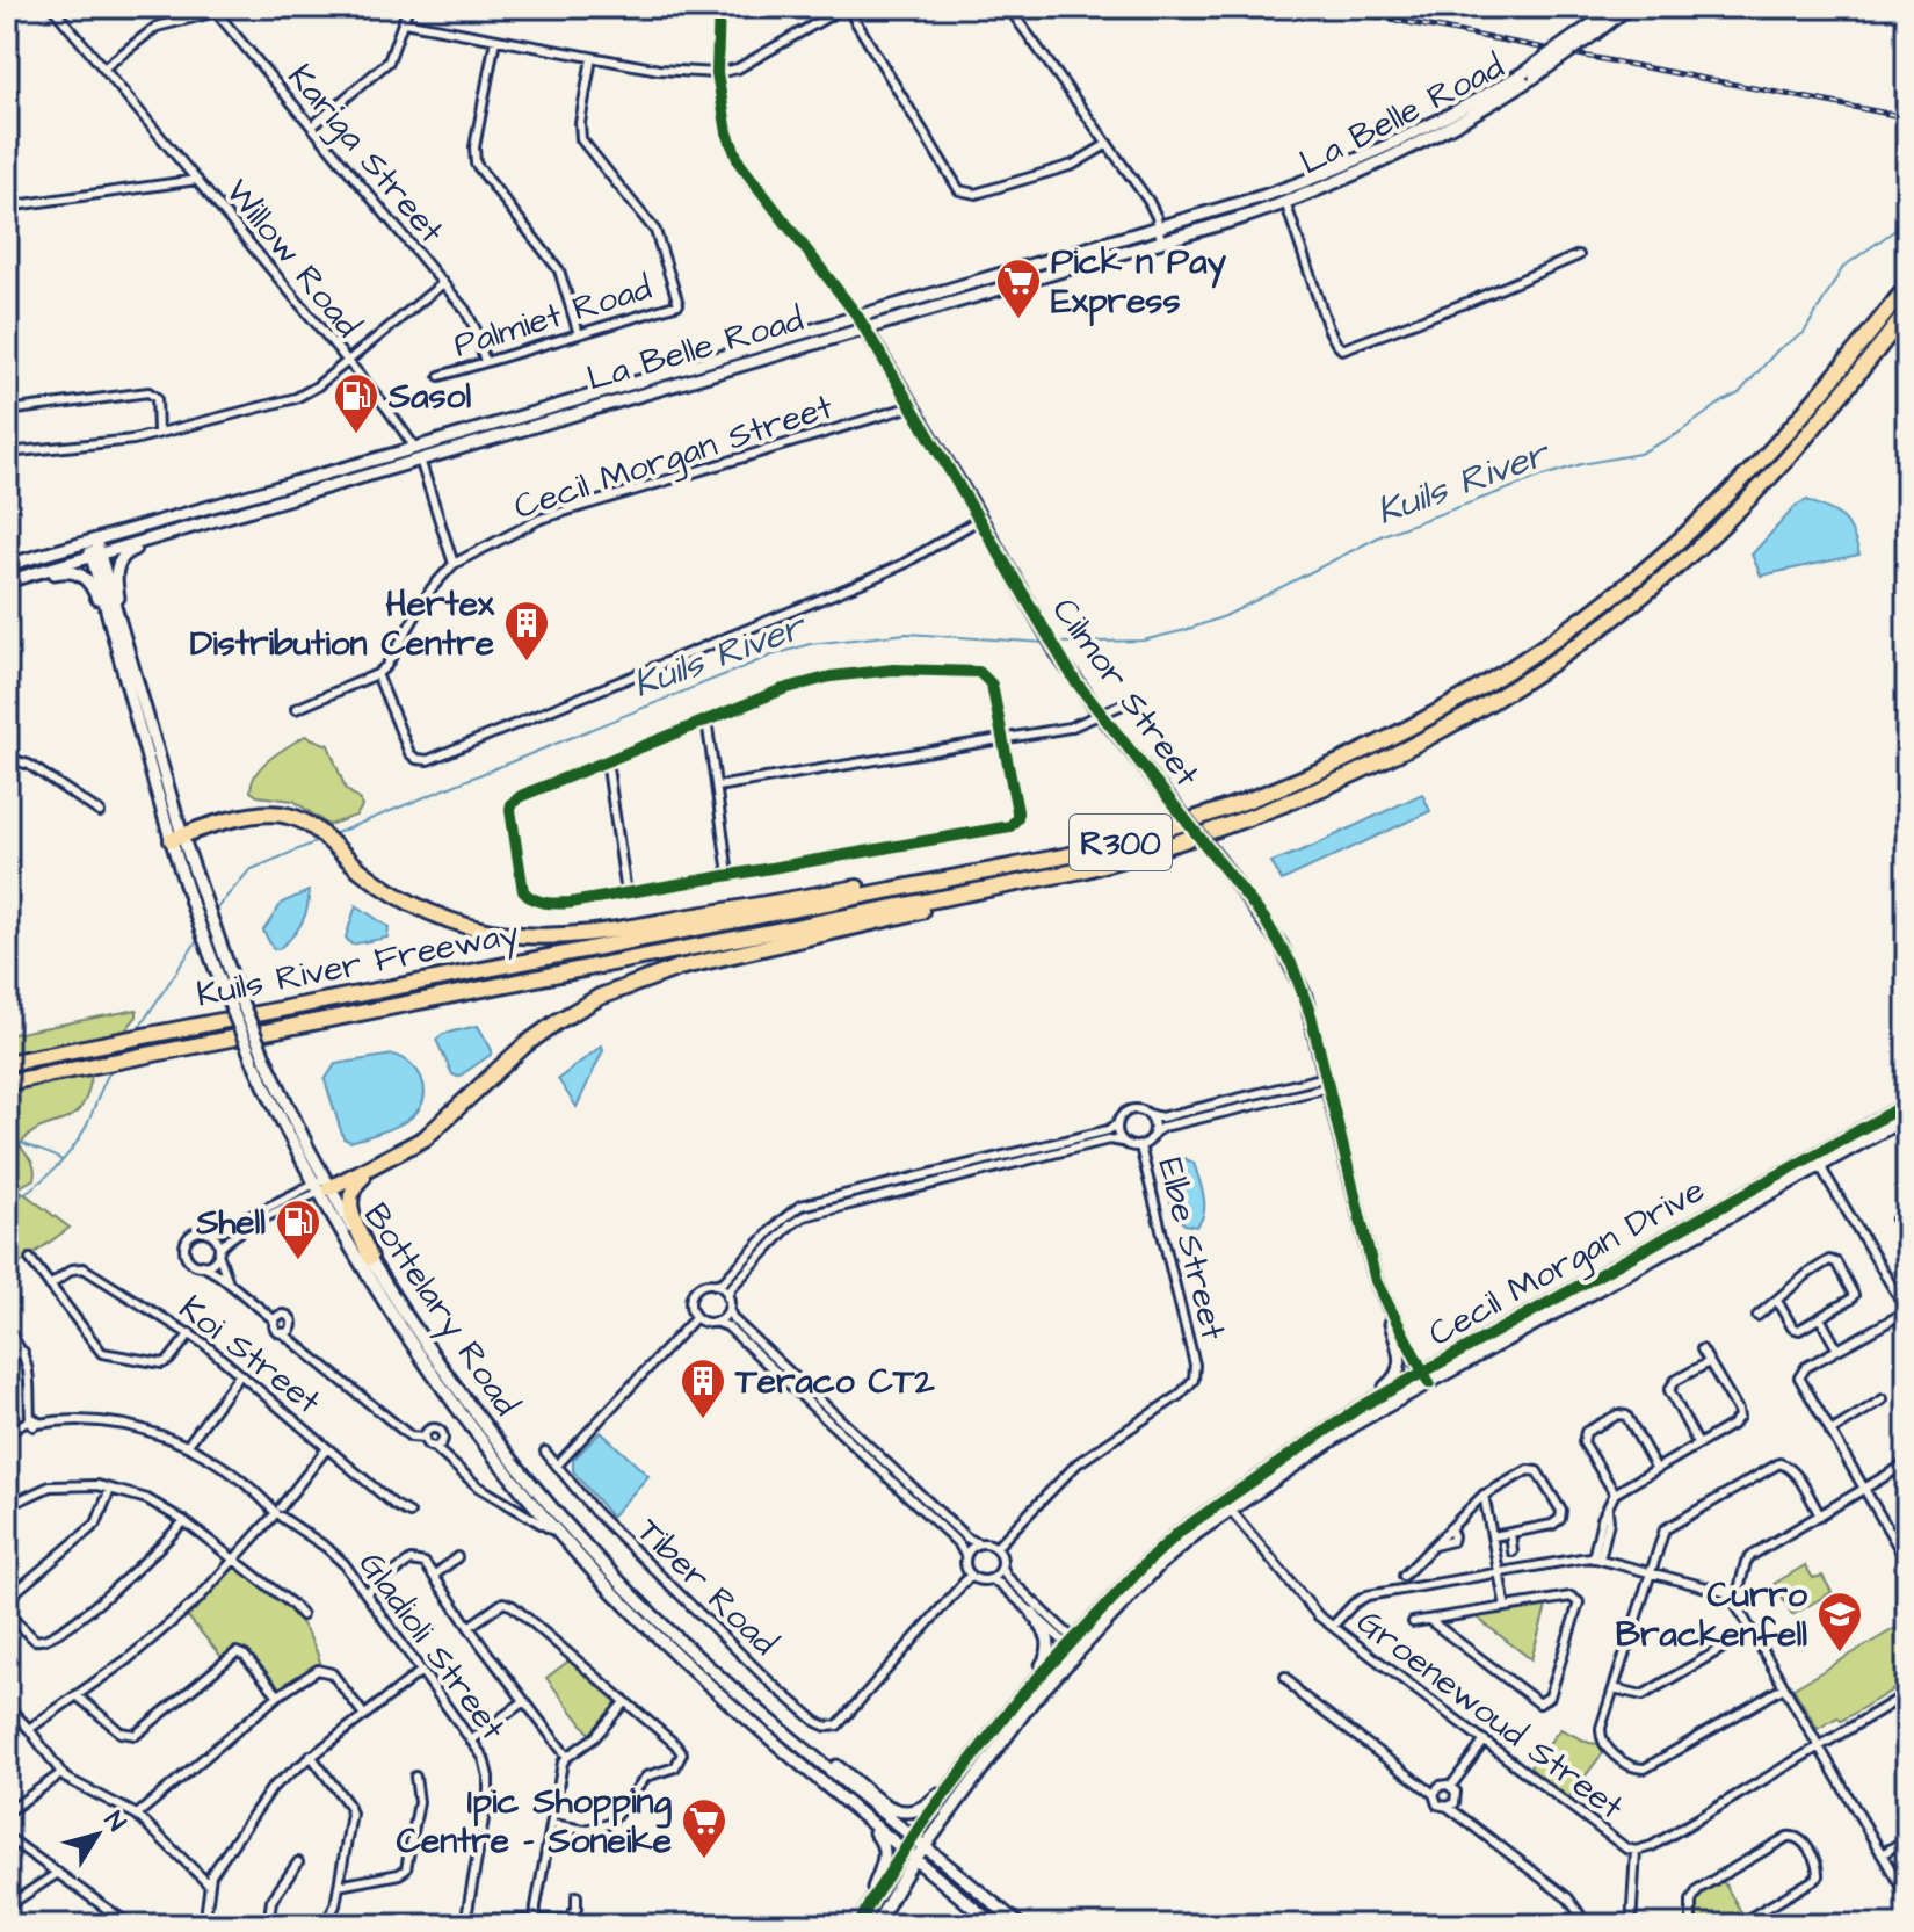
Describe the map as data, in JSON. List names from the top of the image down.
{
  "streets": {
    "highway": ["R300", "Kuils River Freeway"],
    "main road": [
      "La Belle Road",
      "Cilmor Street",
      "Cecil Morgan Drive",
      "Bottelary Road"
    ],
    "street": [
      "Kariga Street",
      "Willow Road",
      "Palmiet Road",
      "Cecil Morgan Street",
      "Elbe Street",
      "Koi Street",
      "Tiber Road",
      "Gladioli Street",
      "Groenewoud Street"
    ]
  },
  "crossings": [
    ["La Belle Road", "Willow Road"],
    ["La Belle Road", "Cilmor Street"],
    ["La Belle Road", "Bottelary Road"],
    ["Kariga Street", "Willow Road"],
    ["Kariga Street", "Palmiet Road"],
    ["Willow Road", "Cecil Morgan Street"],
    ["Cecil Morgan Street", "Cilmor Street"],
    ["Cilmor Street", "Cecil Morgan Drive"],
    ["Elbe Street", "Tiber Road"],
    ["Cecil Morgan Drive", "Bottelary Road"],
    ["Cecil Morgan Drive", "Groenewoud Street"]
  ],
  "water": ["Kuils River"],
  "places": {
    "supermarket": ["Pick n Pay Express", "Ipic Shopping Centre - Soneike"],
    "fuel station": ["Sasol", "Shell"],
    "building": ["Hertex Distribution Centre", "Teraco CT2"],
    "school or university": ["Curro Brackenfell"]
  },
  "north": "top right"
}
